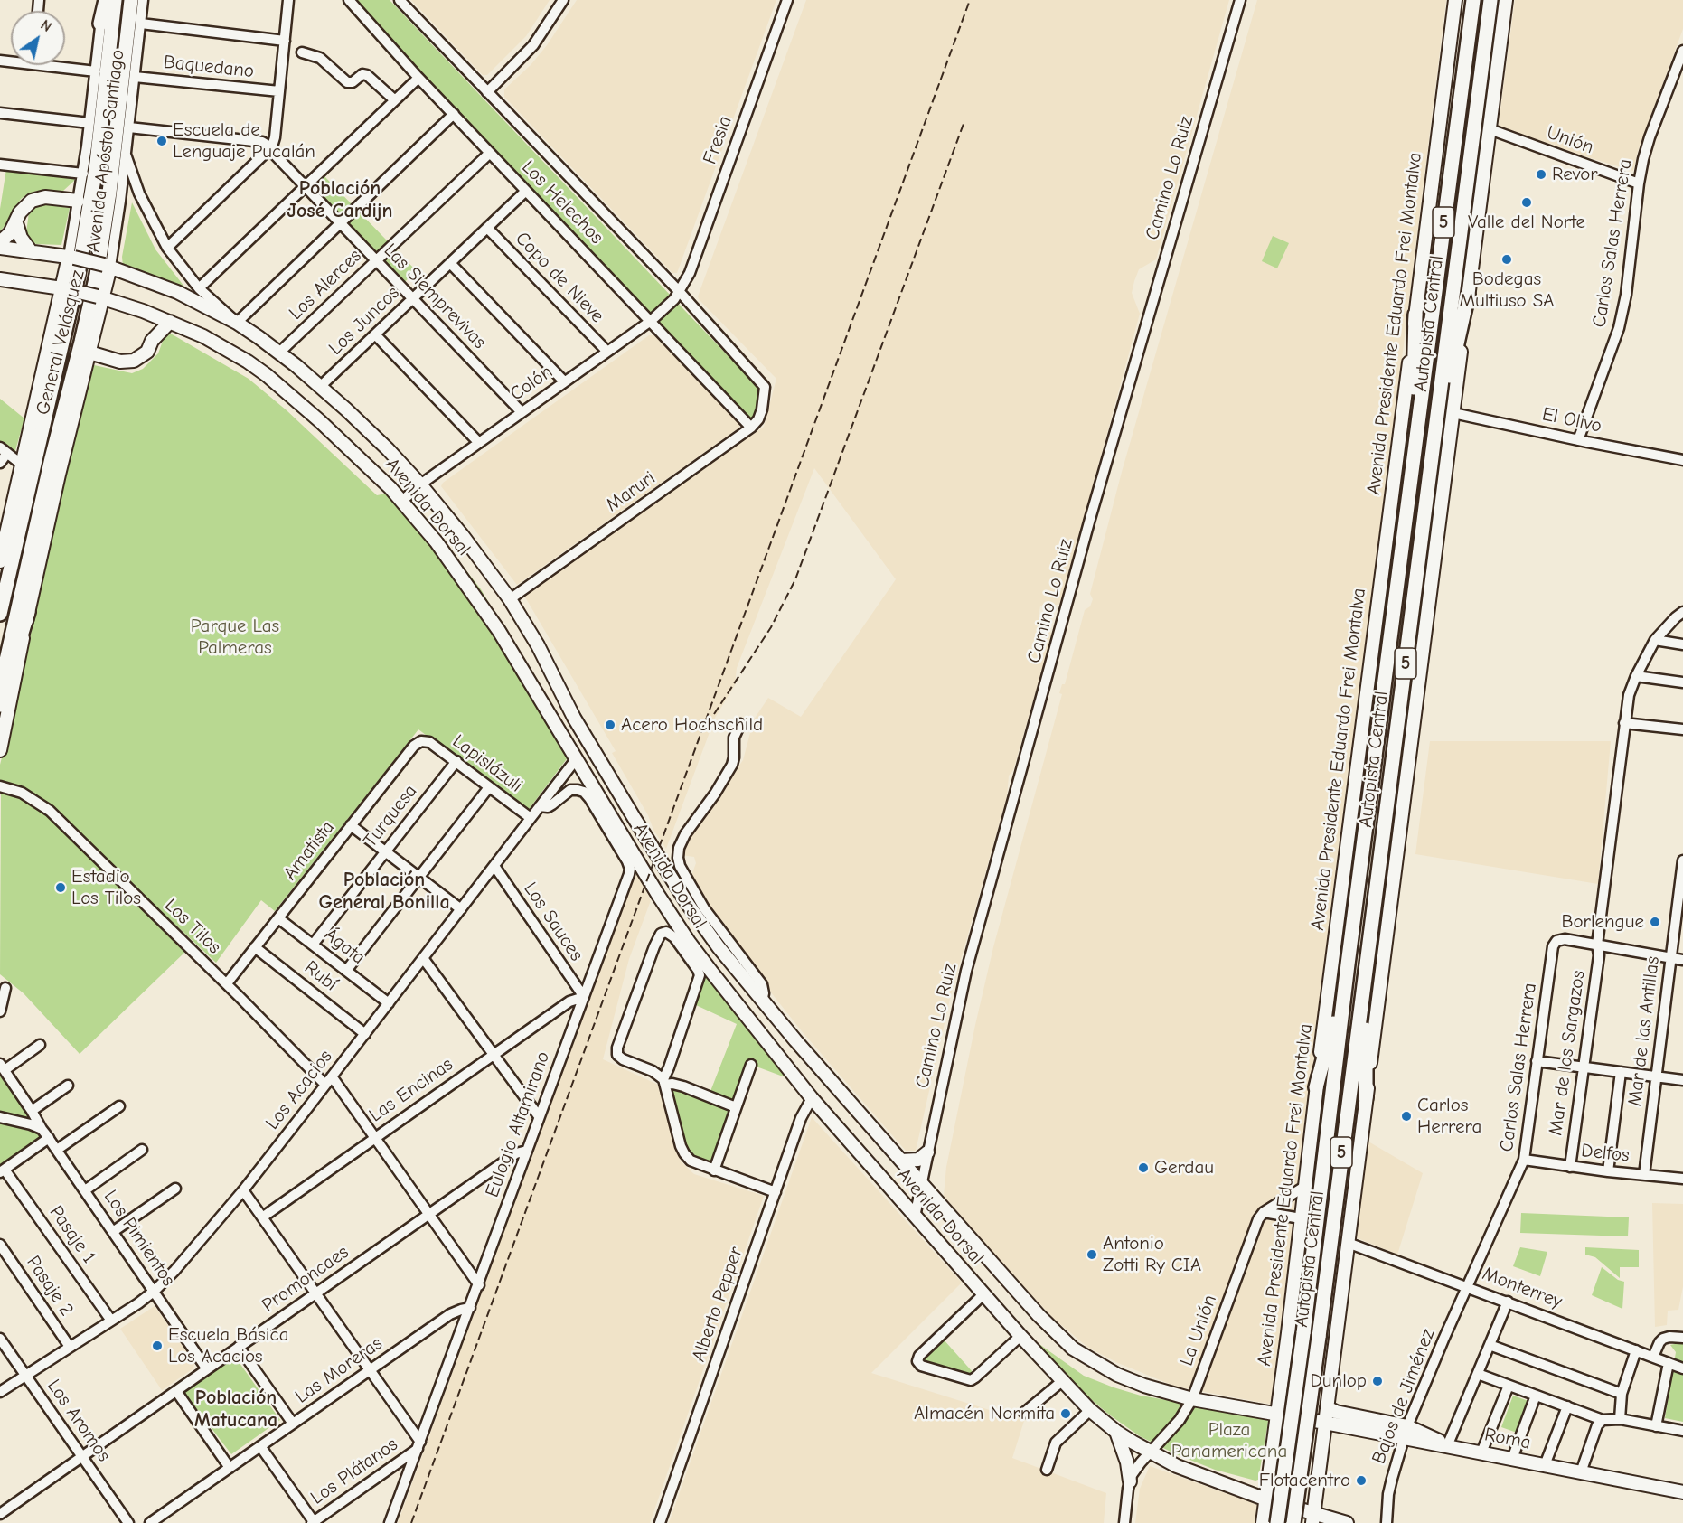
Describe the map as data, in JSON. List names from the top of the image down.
{
  "streets": {
    "highway": ["5", "Autopista Central", "General Velásquez"],
    "main road": [
      "Avenida Apóstol Santiago",
      "Avenida Presidente Eduardo Frei Montalva",
      "Avenida Dorsal",
      "Roma"
    ],
    "street": [
      "Baquedano",
      "Fresia",
      "Unión",
      "Camino Lo Ruiz",
      "Los Helechos",
      "Carlos Salas Herrera",
      "Copo de Nieve",
      "Los Alerces",
      "Las Siemprevivas",
      "Los Juncos",
      "Colón",
      "El Olivo",
      "Maruri",
      "Lapislázuli",
      "Turquesa",
      "Amatista",
      "Los Sauces",
      "Los Tilos",
      "Ágata",
      "Rubí",
      "Mar de las Antillas",
      "Mar de los Sargazos",
      "Los Acacios",
      "Las Encinas",
      "Eulogio Altamirano",
      "Delfos",
      "Pasaje 1",
      "Los Pimientos",
      "Promoncaes",
      "Pasaje 2",
      "Monterrey",
      "Alberto Pepper",
      "La Unión",
      "Las Moreras",
      "Bajos de Jiménez",
      "Los Aromos",
      "Los Plátanos"
    ]
  },
  "crossings": [
    ["Baquedano", "Avenida Apóstol Santiago"],
    ["Baquedano", "General Velásquez"],
    ["Fresia", "Los Helechos"],
    ["Fresia", "Colón"],
    ["Unión", "Carlos Salas Herrera"],
    ["Avenida Apóstol Santiago", "General Velásquez"],
    ["Avenida Apóstol Santiago", "Avenida Dorsal"],
    ["Camino Lo Ruiz", "Avenida Dorsal"],
    ["Los Helechos", "Los Alerces"],
    ["Los Helechos", "Los Juncos"],
    ["Los Helechos", "Colón"],
    ["Los Helechos", "Maruri"],
    ["Carlos Salas Herrera", "El Olivo"],
    ["Carlos Salas Herrera", "Mar de los Sargazos"],
    ["Carlos Salas Herrera", "Delfos"],
    ["Carlos Salas Herrera", "Monterrey"],
    ["Carlos Salas Herrera", "Bajos de Jiménez"],
    ["Copo de Nieve", "Los Juncos"],
    ["Copo de Nieve", "Colón"],
    ["Los Alerces", "Las Siemprevivas"],
    ["Los Alerces", "Avenida Dorsal"],
    ["Las Siemprevivas", "Los Juncos"],
    ["Las Siemprevivas", "Colón"],
    ["Los Juncos", "Avenida Dorsal"],
    ["Avenida Presidente Eduardo Frei Montalva", "Avenida Dorsal"],
    ["Colón", "Avenida Dorsal"],
    ["Maruri", "Avenida Dorsal"],
    ["Avenida Dorsal", "Los Acacios"],
    ["Avenida Dorsal", "Alberto Pepper"],
    ["Avenida Dorsal", "La Unión"],
    ["Avenida Dorsal", "Roma"],
    ["Lapislázuli", "Turquesa"],
    ["Lapislázuli", "Amatista"],
    ["Lapislázuli", "Los Acacios"],
    ["Turquesa", "Ágata"],
    ["Amatista", "Los Tilos"],
    ["Amatista", "Ágata"],
    ["Amatista", "Rubí"],
    ["Los Sauces", "Los Acacios"],
    ["Los Sauces", "Las Encinas"],
    ["Los Sauces", "Eulogio Altamirano"],
    ["Los Tilos", "Los Acacios"],
    ["Los Tilos", "Las Encinas"],
    ["Los Tilos", "Eulogio Altamirano"],
    ["Los Tilos", "Promoncaes"],
    ["Ágata", "Los Acacios"],
    ["Rubí", "Los Acacios"],
    ["Mar de las Antillas", "Delfos"],
    ["Mar de los Sargazos", "Delfos"],
    ["Los Acacios", "Eulogio Altamirano"],
    ["Los Acacios", "Pasaje 1"],
    ["Los Acacios", "Los Pimientos"],
    ["Los Acacios", "Pasaje 2"],
    ["Los Acacios", "Los Aromos"],
    ["Las Encinas", "Eulogio Altamirano"],
    ["Eulogio Altamirano", "Promoncaes"],
    ["Eulogio Altamirano", "Las Moreras"],
    ["Eulogio Altamirano", "Los Plátanos"],
    ["Los Pimientos", "Promoncaes"],
    ["Promoncaes", "Los Aromos"],
    ["Monterrey", "Bajos de Jiménez"],
    ["Bajos de Jiménez", "Roma"]
  ],
  "districts": ["Población José Cardijn", "Población General Bonilla", "Población Matucana"],
  "parks": ["Parque Las Palmeras", "Plaza Panamericana"],
  "places": [
    "Escuela de Lenguaje Pucalán",
    "Revor",
    "Valle del Norte",
    "Bodegas Multiuso SA",
    "Acero Hochschild",
    "Estadio Los Tilos",
    "Borlengue",
    "Carlos Herrera",
    "Gerdau",
    "Antonio Zotti Ry CIA",
    "Escuela Básica Los Acacios",
    "Dunlop",
    "Almacén Normita",
    "Flotacentro"
  ],
  "north": "top right"
}
